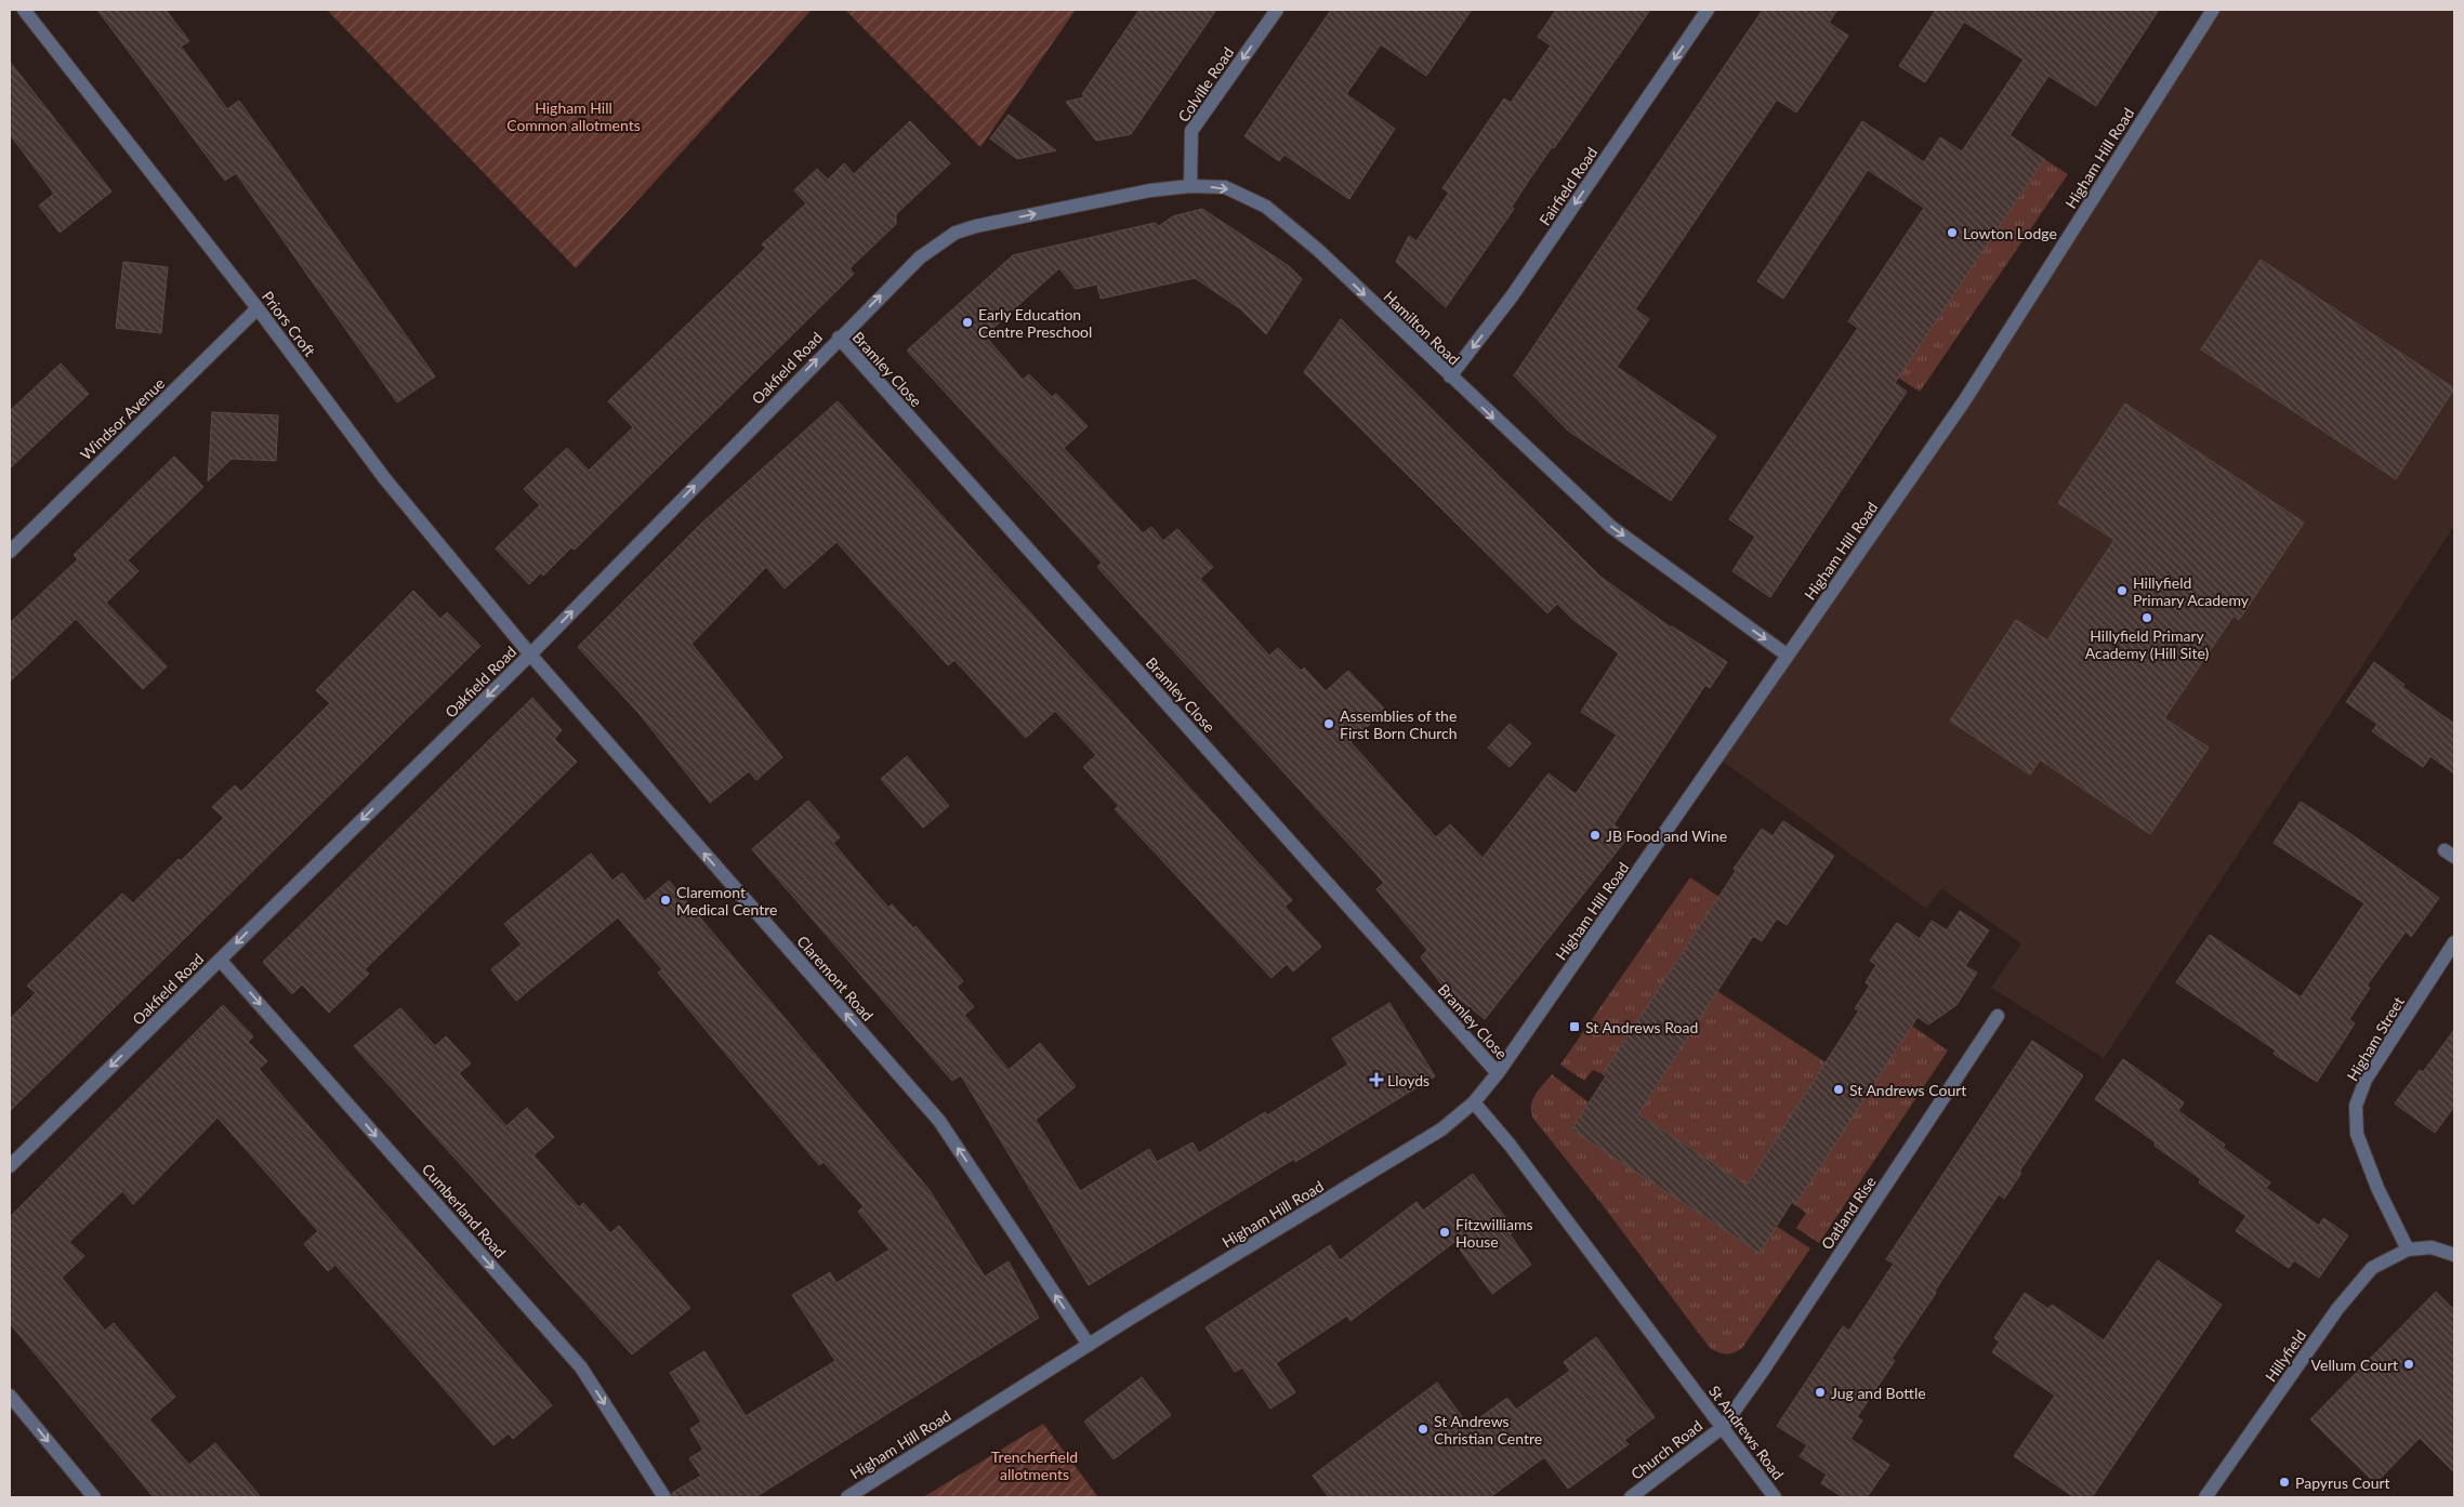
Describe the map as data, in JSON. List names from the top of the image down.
{
  "streets": {
    "street": [
      "Colville Road",
      "Higham Hill Road",
      "Fairfield Road",
      "Priors Croft",
      "Hamilton Road",
      "Oakfield Road",
      "Bramley Close",
      "Windsor Avenue",
      "Claremont Road",
      "Higham Street",
      "Cumberland Road",
      "Oatland Rise",
      "Hillyfield",
      "St Andrews Road",
      "Church Road"
    ]
  },
  "crossings": [
    ["Colville Road", "Hamilton Road"],
    ["Higham Hill Road", "Hamilton Road"],
    ["Higham Hill Road", "Bramley Close"],
    ["Higham Hill Road", "Claremont Road"],
    ["Higham Hill Road", "St Andrews Road"],
    ["Fairfield Road", "Hamilton Road"],
    ["Priors Croft", "Oakfield Road"],
    ["Priors Croft", "Windsor Avenue"],
    ["Priors Croft", "Claremont Road"],
    ["Hamilton Road", "Oakfield Road"],
    ["Oakfield Road", "Bramley Close"],
    ["Oakfield Road", "Claremont Road"],
    ["Oakfield Road", "Cumberland Road"],
    ["Higham Street", "Hillyfield"],
    ["Oatland Rise", "St Andrews Road"],
    ["Oatland Rise", "Church Road"],
    ["St Andrews Road", "Church Road"]
  ],
  "one_way": [
    "Colville Road",
    "Fairfield Road",
    "Hamilton Road",
    "Claremont Road",
    "Cumberland Road"
  ],
  "parks": ["Higham Hill Common allotments", "Trencherfield allotments"],
  "places": {
    "other": [
      "Lowton Lodge",
      "Early Education Centre Preschool",
      "Hillyfield Primary Academy",
      "Hillyfield Primary Academy (Hill Site)",
      "Assemblies of the First Born Church",
      "JB Food and Wine",
      "Claremont Medical Centre",
      "St Andrews Court",
      "Fitzwilliams House",
      "Vellum Court",
      "Jug and Bottle",
      "St Andrews Christian Centre",
      "Papyrus Court"
    ],
    "transit": ["St Andrews Road"],
    "health": ["Lloyds"]
  }
}
